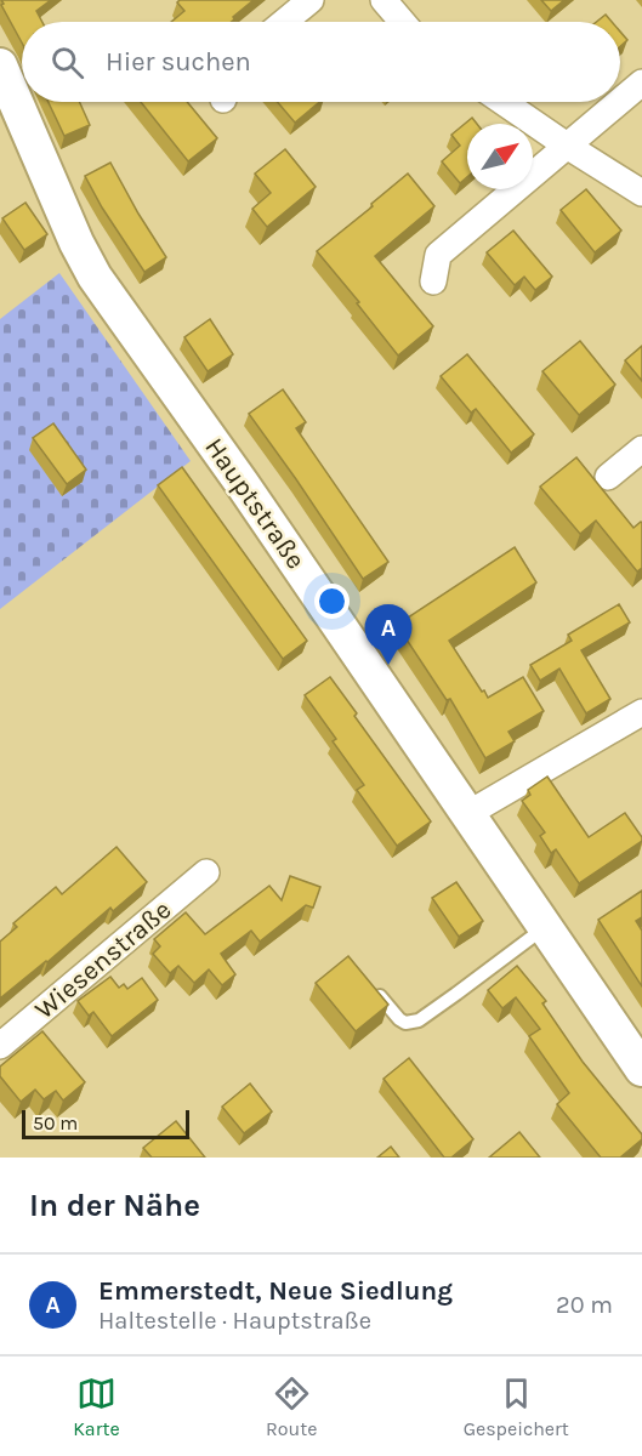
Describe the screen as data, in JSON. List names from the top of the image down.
{
  "streets": {
    "main road": ["Hauptstraße"],
    "street": ["Wiesenstraße"]
  },
  "scale_bar": "50 m",
  "north": "top right",
  "page": {
    "search": "Hier suchen",
    "pins": "A",
    "scale": "50 m",
    "heading": "In der Nähe",
    "list": [
      {
        "mark": "A",
        "name": "Emmerstedt, Neue Siedlung",
        "note": "Haltestelle · Hauptstraße",
        "value": "20 m"
      }
    ],
    "nav": ["Karte", "Route", "Gespeichert"]
  }
}
